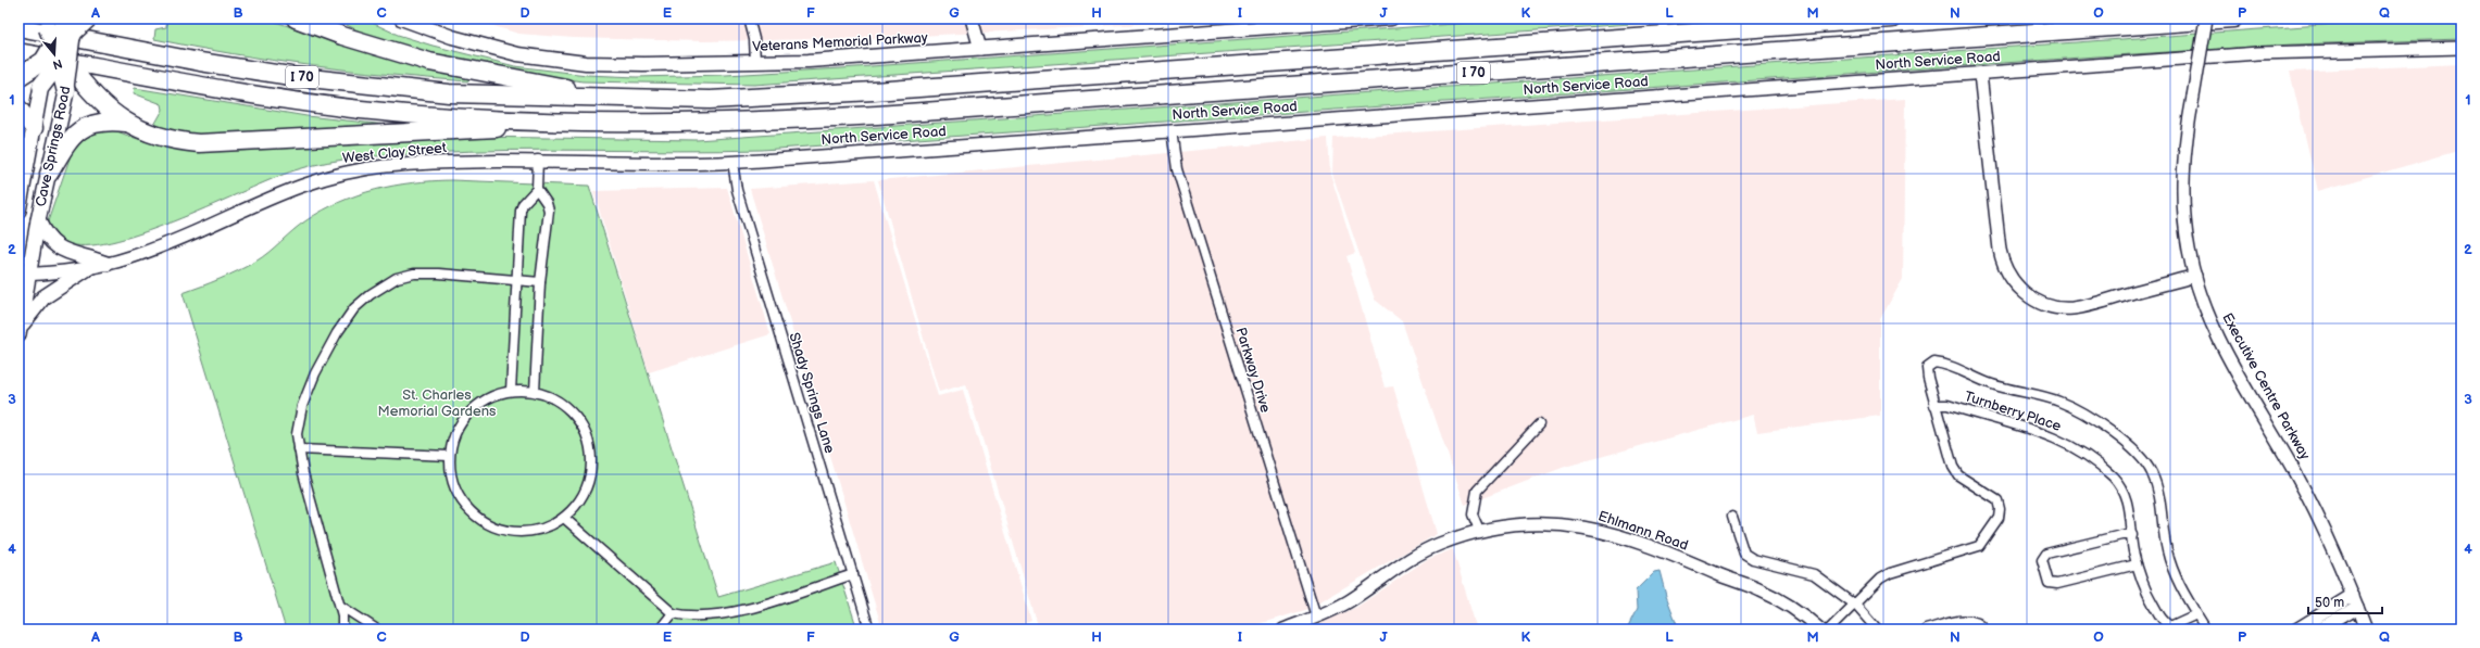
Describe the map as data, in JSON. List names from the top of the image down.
{
  "streets": {
    "highway": ["I 70"],
    "main road": ["Veterans Memorial Parkway", "Cave Springs Road"],
    "street": [
      "North Service Road",
      "West Clay Street",
      "Parkway Drive",
      "Executive Centre Parkway",
      "Shady Springs Lane",
      "Turnberry Place",
      "Ehlmann Road"
    ]
  },
  "crossings": [
    ["North Service Road", "West Clay Street"],
    ["North Service Road", "Parkway Drive"],
    ["North Service Road", "Shady Springs Lane"],
    ["Cave Springs Road", "West Clay Street"],
    ["Parkway Drive", "Ehlmann Road"]
  ],
  "parks": ["St. Charles Memorial Gardens"],
  "scale_bar": "50 m",
  "north": "bottom",
  "grid": {
    "columns": [
      "A",
      "B",
      "C",
      "D",
      "E",
      "F",
      "G",
      "H",
      "I",
      "J",
      "K",
      "L",
      "M",
      "N",
      "O",
      "P",
      "Q"
    ],
    "rows": [
      "1",
      "2",
      "3",
      "4"
    ]
  }
}
